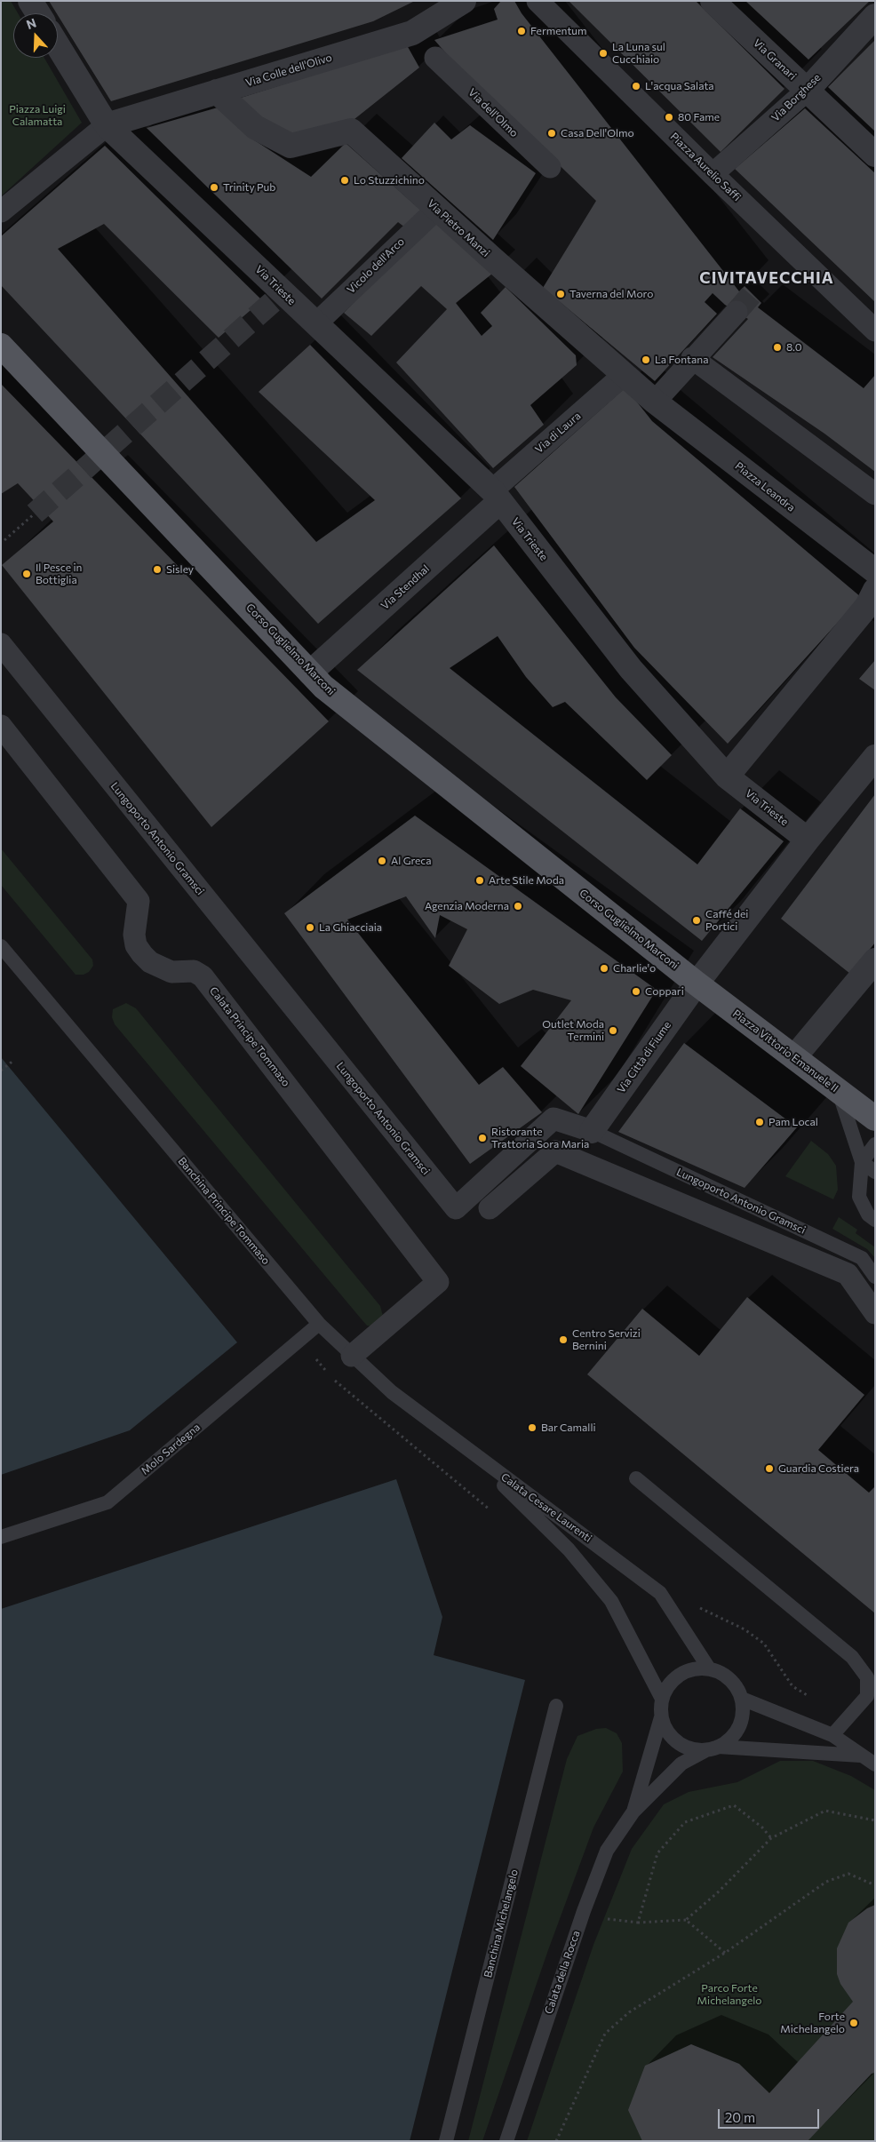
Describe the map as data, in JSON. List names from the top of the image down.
{
  "streets": {
    "main road": ["Corso Guglielmo Marconi", "Piazza Vittorio Emanuele II"],
    "street": [
      "Via Granari",
      "Via Colle dell'Olivo",
      "Via Borghese",
      "Via dell'Olmo",
      "Piazza Aurelio Saffi",
      "Via Pietro Manzi",
      "Vicolo dell'Arco",
      "Via Trieste",
      "Via di Laura",
      "Piazza Leandra",
      "Via Stendhal",
      "Lungoporto Antonio Gramsci",
      "Calata Principe Tommaso",
      "Via Città di Fiume"
    ],
    "lane": [
      "Banchina Principe Tommaso",
      "Molo Sardegna",
      "Calata Cesare Laurenti",
      "Banchina Michelangelo",
      "Calata della Rocca"
    ]
  },
  "crossings": [
    ["Via Granari", "Via Borghese"],
    ["Via Colle dell'Olivo", "Via Pietro Manzi"],
    ["Via Colle dell'Olivo", "Via Trieste"],
    ["Via Borghese", "Piazza Aurelio Saffi"],
    ["Via Pietro Manzi", "Vicolo dell'Arco"],
    ["Via Pietro Manzi", "Via di Laura"],
    ["Via Pietro Manzi", "Piazza Leandra"],
    ["Vicolo dell'Arco", "Via Trieste"],
    ["Via Trieste", "Via di Laura"],
    ["Via Trieste", "Via Stendhal"],
    ["Via di Laura", "Via Stendhal"],
    ["Via Stendhal", "Corso Guglielmo Marconi"],
    ["Corso Guglielmo Marconi", "Piazza Vittorio Emanuele II"],
    ["Corso Guglielmo Marconi", "Via Città di Fiume"],
    ["Lungoporto Antonio Gramsci", "Via Città di Fiume"],
    ["Calata Principe Tommaso", "Banchina Principe Tommaso"],
    ["Piazza Vittorio Emanuele II", "Via Città di Fiume"],
    ["Banchina Principe Tommaso", "Molo Sardegna"],
    ["Banchina Principe Tommaso", "Calata Cesare Laurenti"],
    ["Calata Cesare Laurenti", "Calata della Rocca"]
  ],
  "districts": ["CIVITAVECCHIA"],
  "parks": ["Piazza Luigi Calamatta", "Parco Forte Michelangelo"],
  "places": [
    "Fermentum",
    "La Luna sul Cucchiaio",
    "L'acqua Salata",
    "80 Fame",
    "Casa Dell'Olmo",
    "Lo Stuzzichino",
    "Trinity Pub",
    "Taverna del Moro",
    "8.0",
    "La Fontana",
    "Sisley",
    "Il Pesce in Bottiglia",
    "Al Greca",
    "Arte Stile Moda",
    "Agenzia Moderna",
    "Caffé dei Portici",
    "La Ghiacciaia",
    "Charlie'o",
    "Coppari",
    "Outlet Moda Termini",
    "Pam Local",
    "Ristorante Trattoria Sora Maria",
    "Centro Servizi Bernini",
    "Bar Camalli",
    "Guardia Costiera",
    "Forte Michelangelo"
  ],
  "scale_bar": "20 m",
  "north": "top"
}
